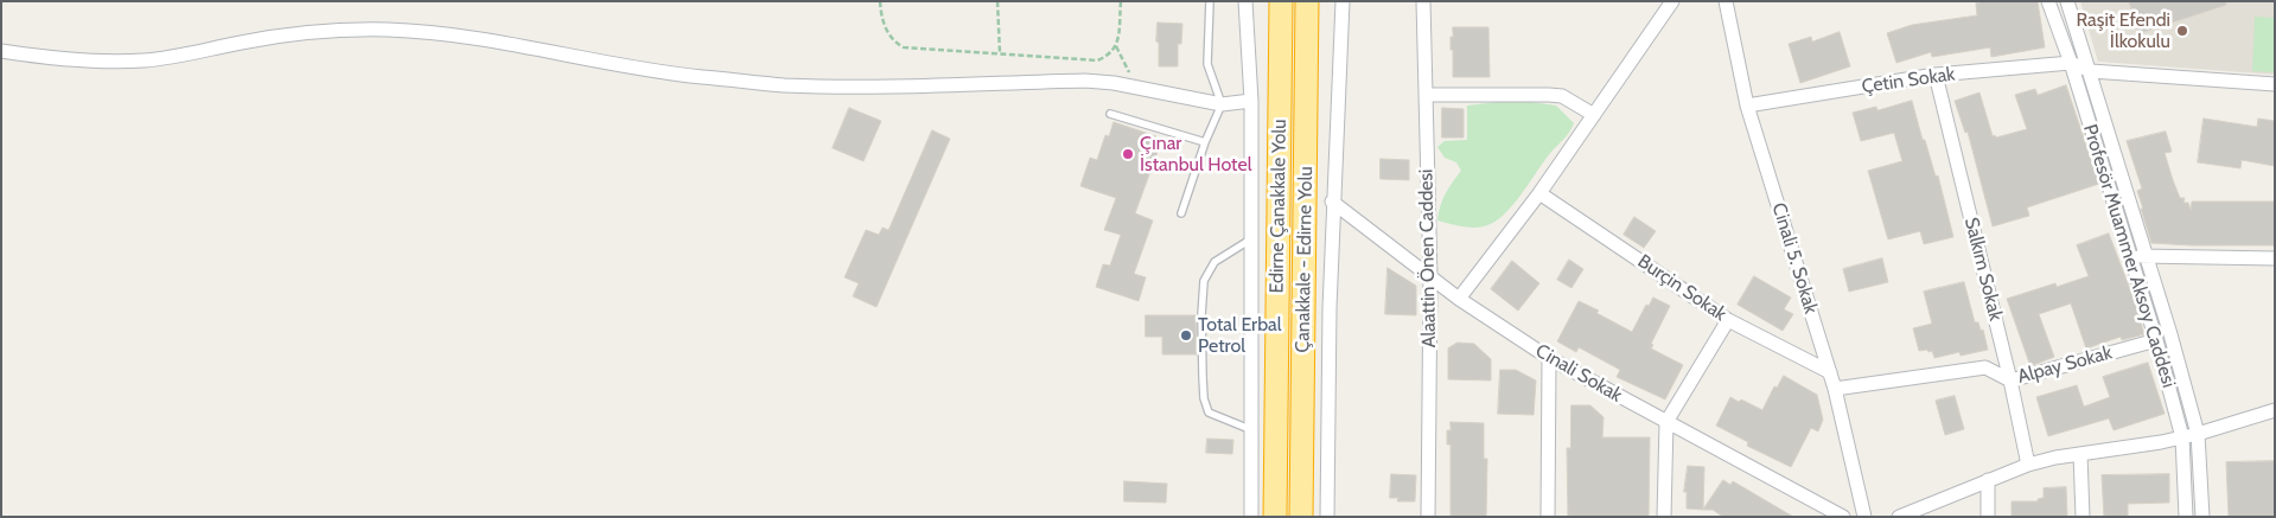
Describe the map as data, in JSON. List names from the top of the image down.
{
  "streets": {
    "highway": ["Edirne Çanakkale Yolu", "Çanakkale - Edirne Yolu"],
    "street": [
      "Çetin Sokak",
      "Profesör Muammer Aksoy Caddesi",
      "Alaattin Önen Caddesi",
      "Cinali 5. Sokak",
      "Salkım Sokak",
      "Burçin Sokak",
      "Alpay Sokak",
      "Cinali Sokak"
    ]
  },
  "crossings": [
    ["Çetin Sokak", "Profesör Muammer Aksoy Caddesi"],
    ["Çetin Sokak", "Cinali 5. Sokak"],
    ["Çetin Sokak", "Salkım Sokak"],
    ["Profesör Muammer Aksoy Caddesi", "Alpay Sokak"],
    ["Alaattin Önen Caddesi", "Cinali Sokak"],
    ["Cinali 5. Sokak", "Burçin Sokak"],
    ["Cinali 5. Sokak", "Alpay Sokak"],
    ["Salkım Sokak", "Alpay Sokak"]
  ],
  "places": ["Raşit Efendi İlkokulu", "Çınar İstanbul Hotel", "Total Erbal Petrol"]
}
